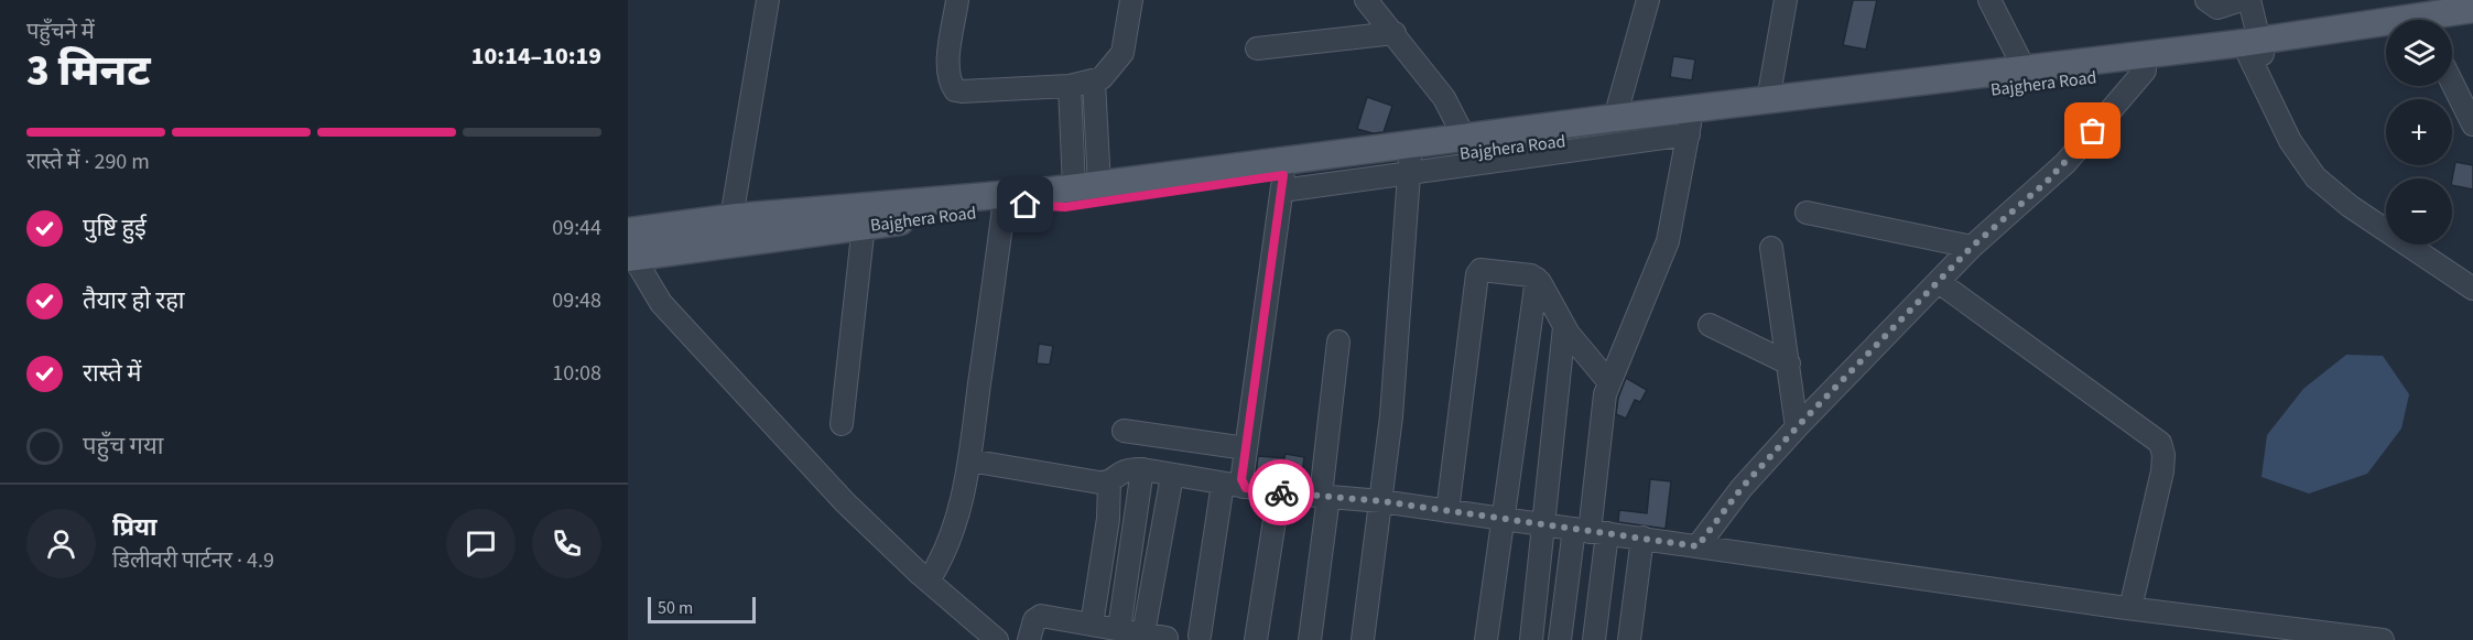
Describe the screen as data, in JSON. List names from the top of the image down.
{
  "streets": {
    "main road": ["Bajghera Road"]
  },
  "scale_bar": "50 m",
  "page": {
    "heading": ["3 मिनट", "पहुँचने में", "10:14–10:19"],
    "panel": ["प्रिया", "डिलीवरी पार्टनर · 4.9"],
    "map_buttons": ["+", "−"],
    "bar": "रास्ते में · 290 m",
    "list": [
      ["पुष्टि हुई", "09:44"],
      ["तैयार हो रहा", "09:48"],
      ["रास्ते में", "10:08"],
      "पहुँच गया"
    ],
    "scale": "50 m"
  }
}
